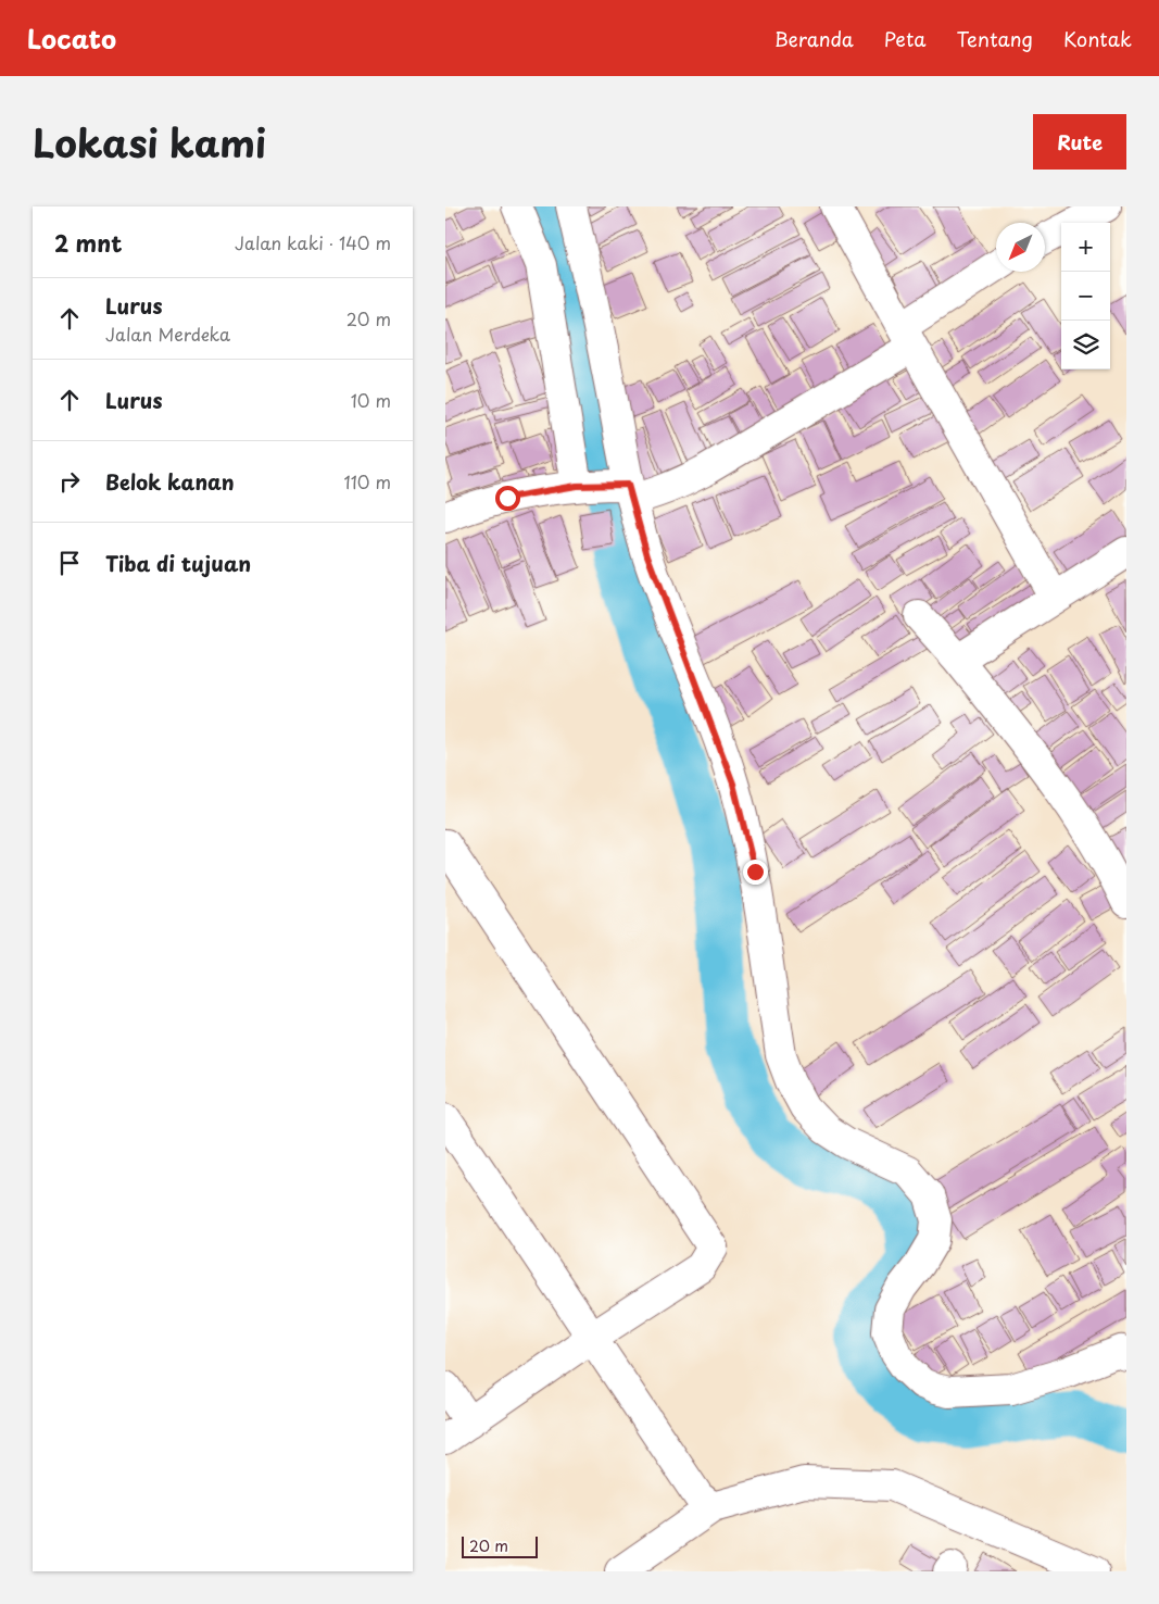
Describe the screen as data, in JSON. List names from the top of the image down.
{
  "scale_bar": "20 m",
  "north": "bottom left",
  "page": {
    "header": "Locato",
    "nav": [
      "Beranda",
      "Peta",
      "Tentang",
      "Kontak"
    ],
    "title": "Lokasi kami",
    "buttons": "Rute",
    "heading": ["2 mnt", "Jalan kaki · 140 m"],
    "map_buttons": ["+", "−"],
    "list": [
      ["Lurus", "Jalan Merdeka", "20 m"],
      ["Lurus", "10 m"],
      ["Belok kanan", "110 m"],
      "Tiba di tujuan"
    ],
    "scale": "20 m"
  }
}
